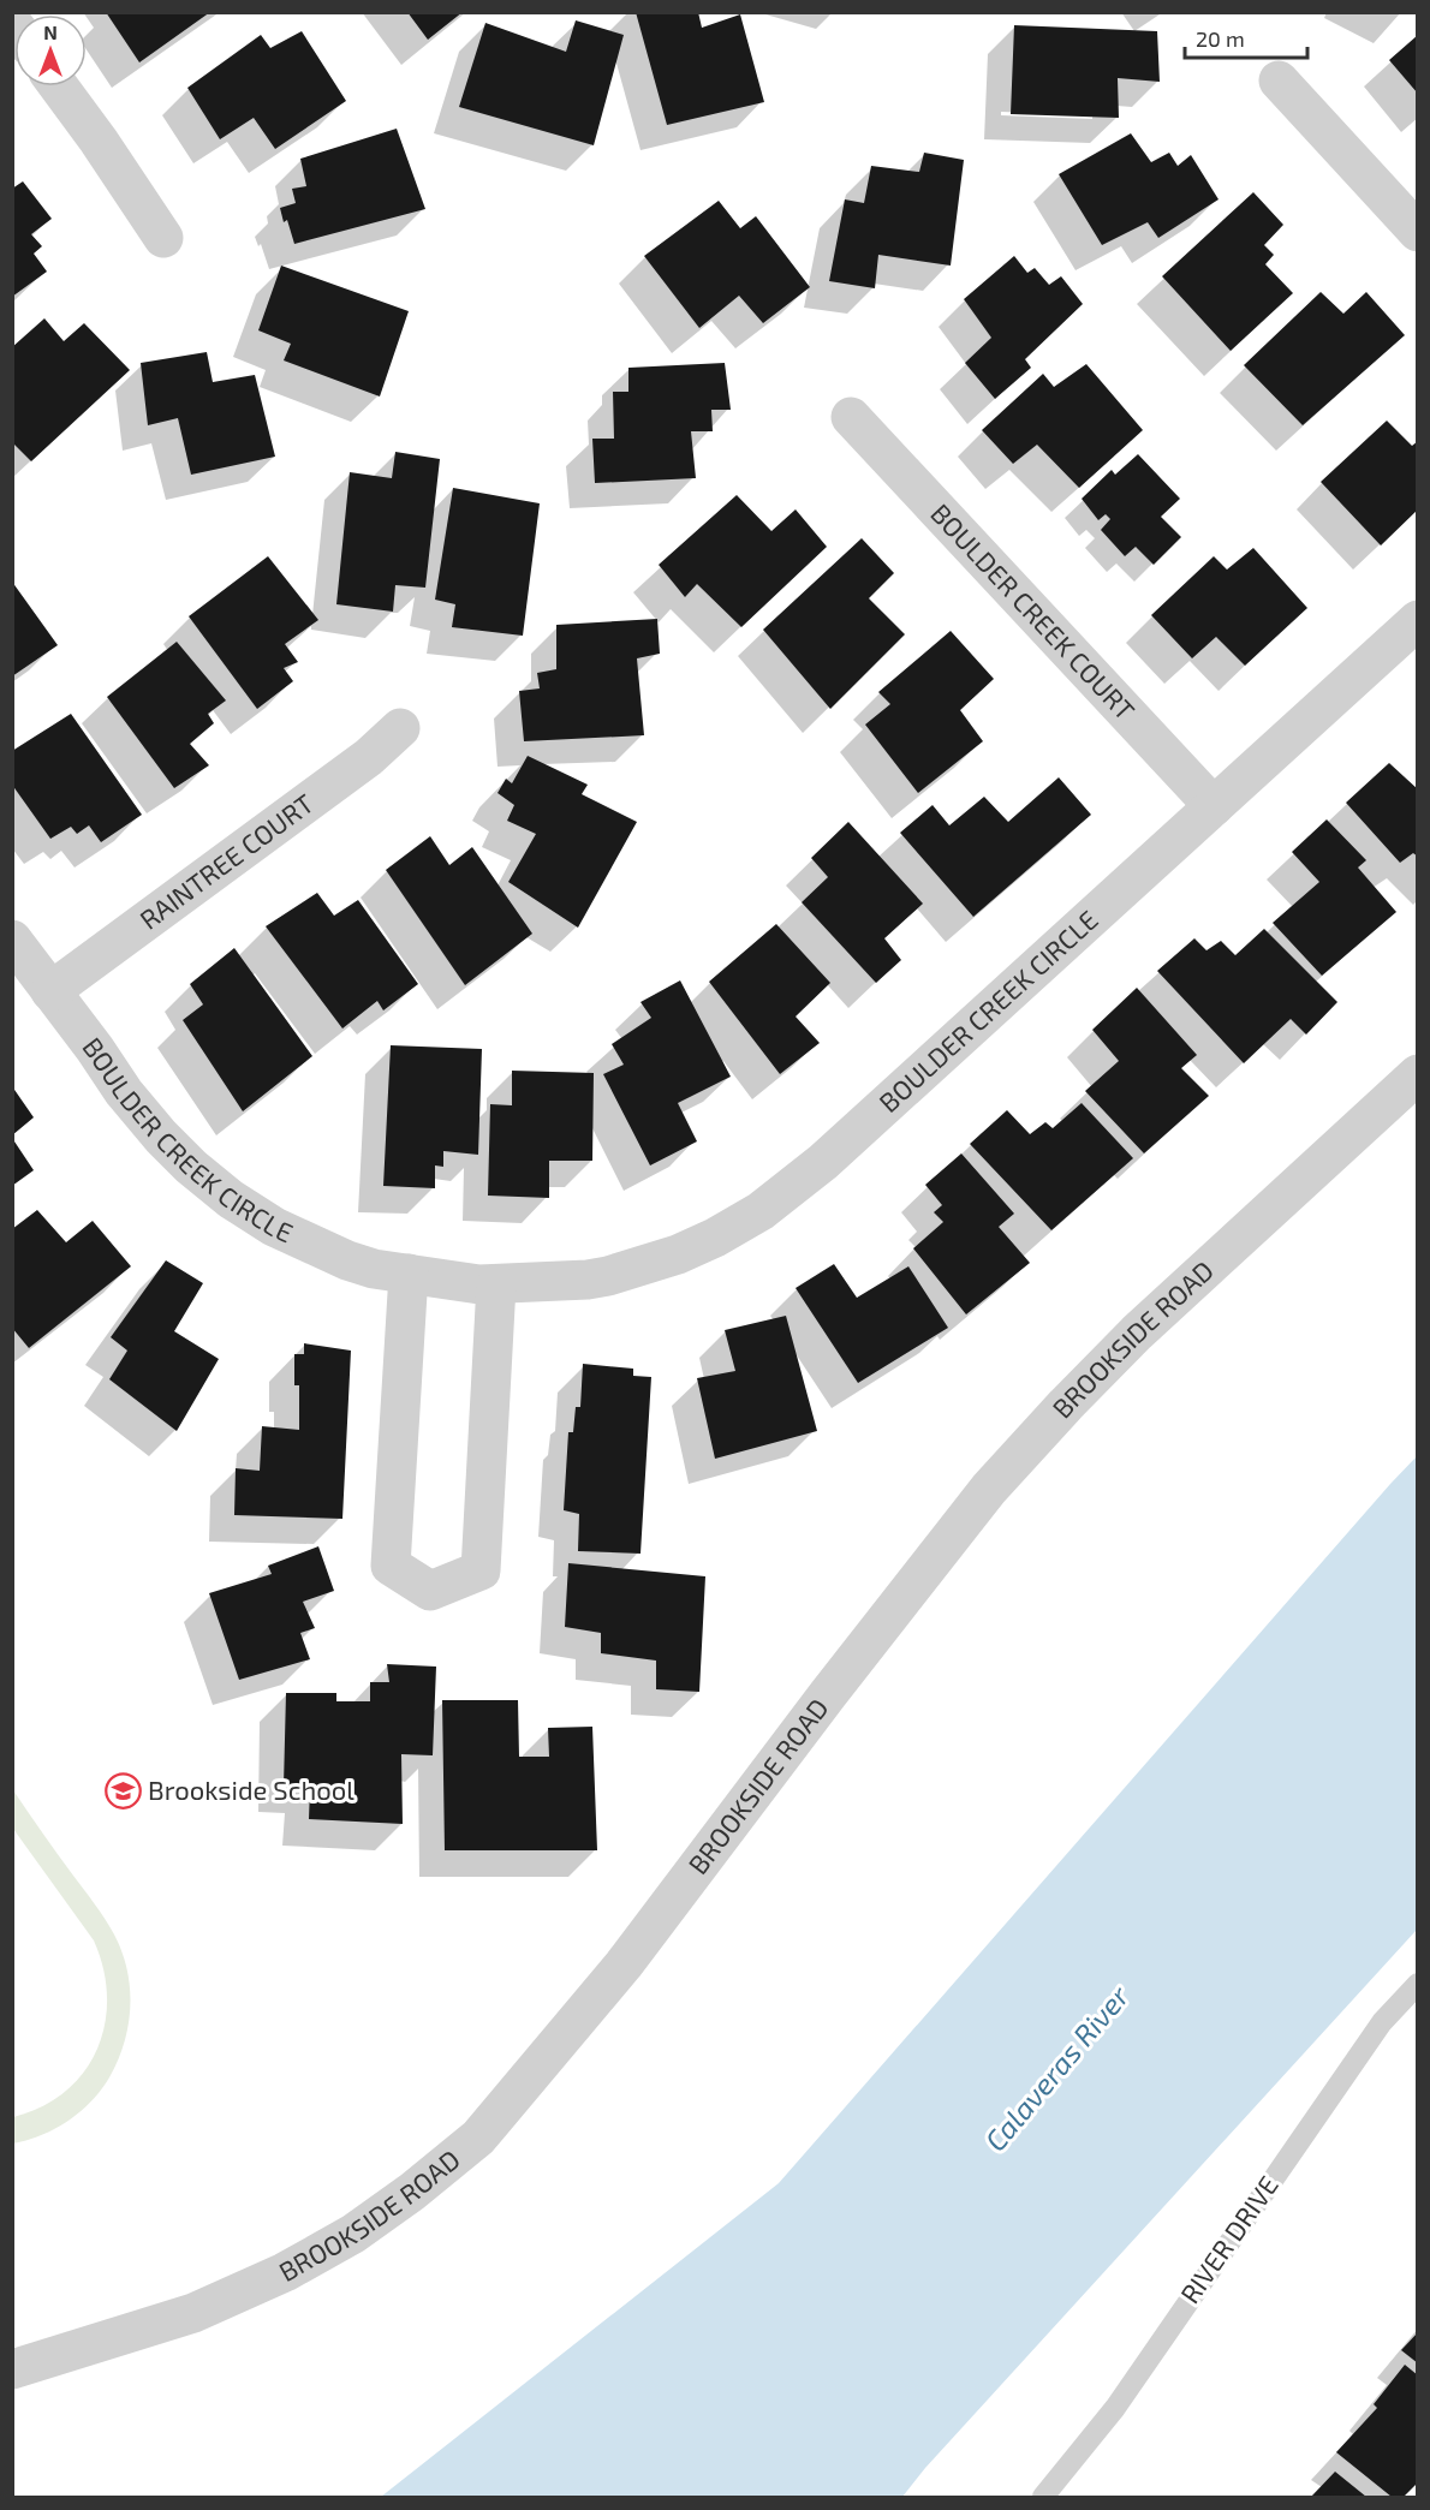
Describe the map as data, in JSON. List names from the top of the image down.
{
  "streets": {
    "street": [
      "BOULDER CREEK COURT",
      "RAINTREE COURT",
      "BOULDER CREEK CIRCLE",
      "BROOKSIDE ROAD"
    ],
    "lane": ["RIVER DRIVE"]
  },
  "crossings": [
    ["BOULDER CREEK COURT", "BOULDER CREEK CIRCLE"],
    ["RAINTREE COURT", "BOULDER CREEK CIRCLE"]
  ],
  "water": ["Calaveras River"],
  "places": {
    "school or university": ["Brookside School"]
  },
  "scale_bar": "20 m",
  "north": "top"
}
